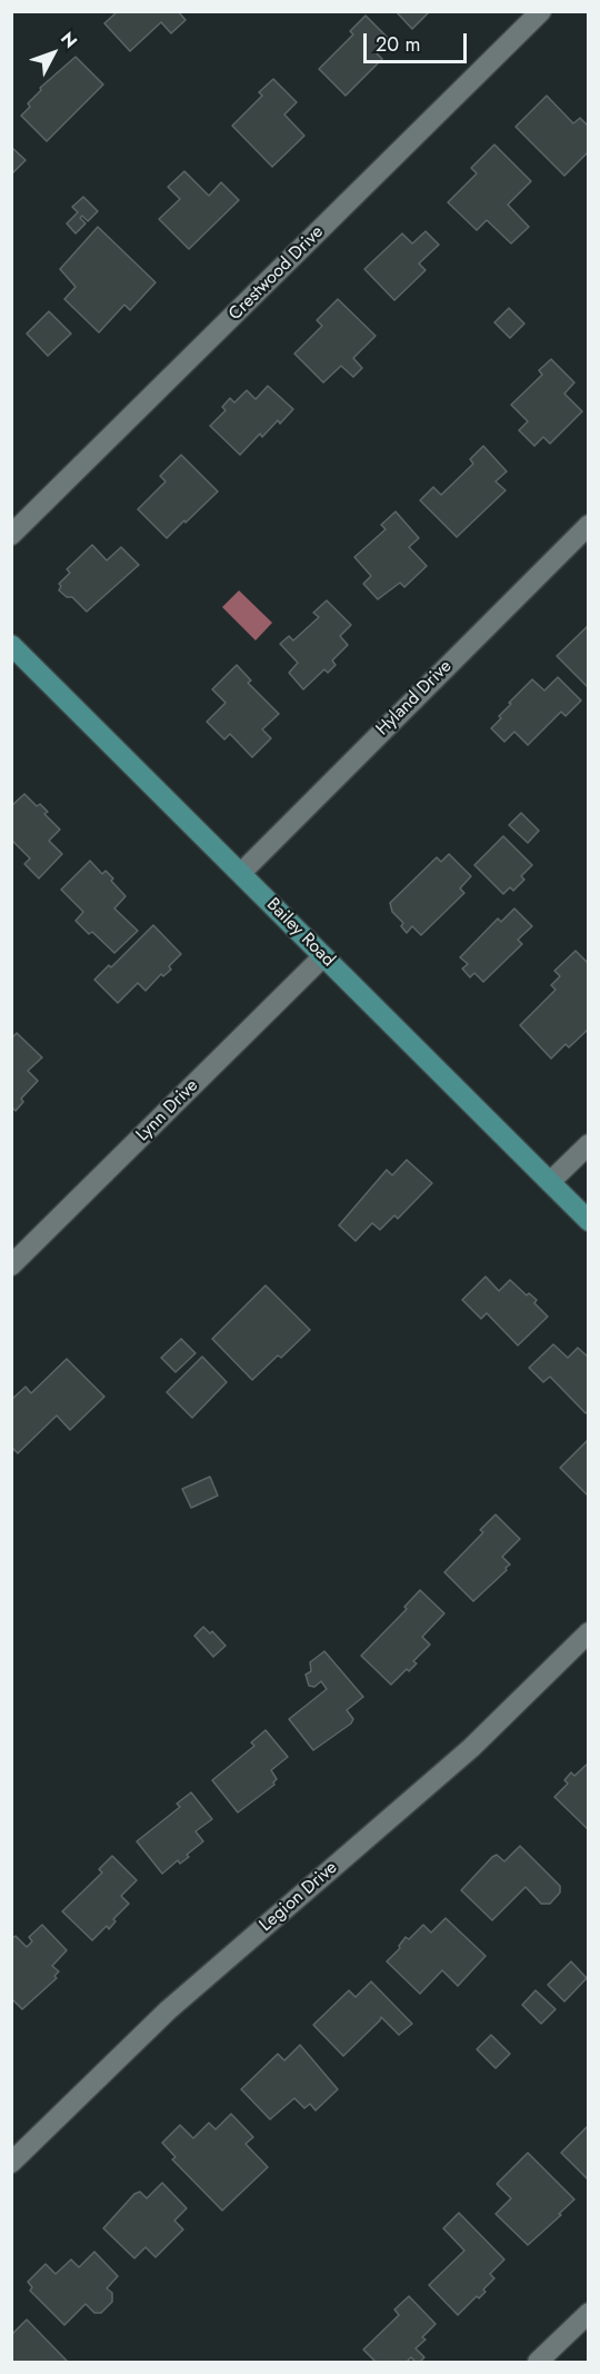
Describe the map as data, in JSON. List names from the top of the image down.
{
  "streets": {
    "street": [
      "Crestwood Drive",
      "Hyland Drive",
      "Bailey Road",
      "Lynn Drive",
      "Legion Drive"
    ]
  },
  "crossings": [
    ["Hyland Drive", "Bailey Road"],
    ["Bailey Road", "Lynn Drive"]
  ],
  "scale_bar": "20 m",
  "north": "top right"
}
